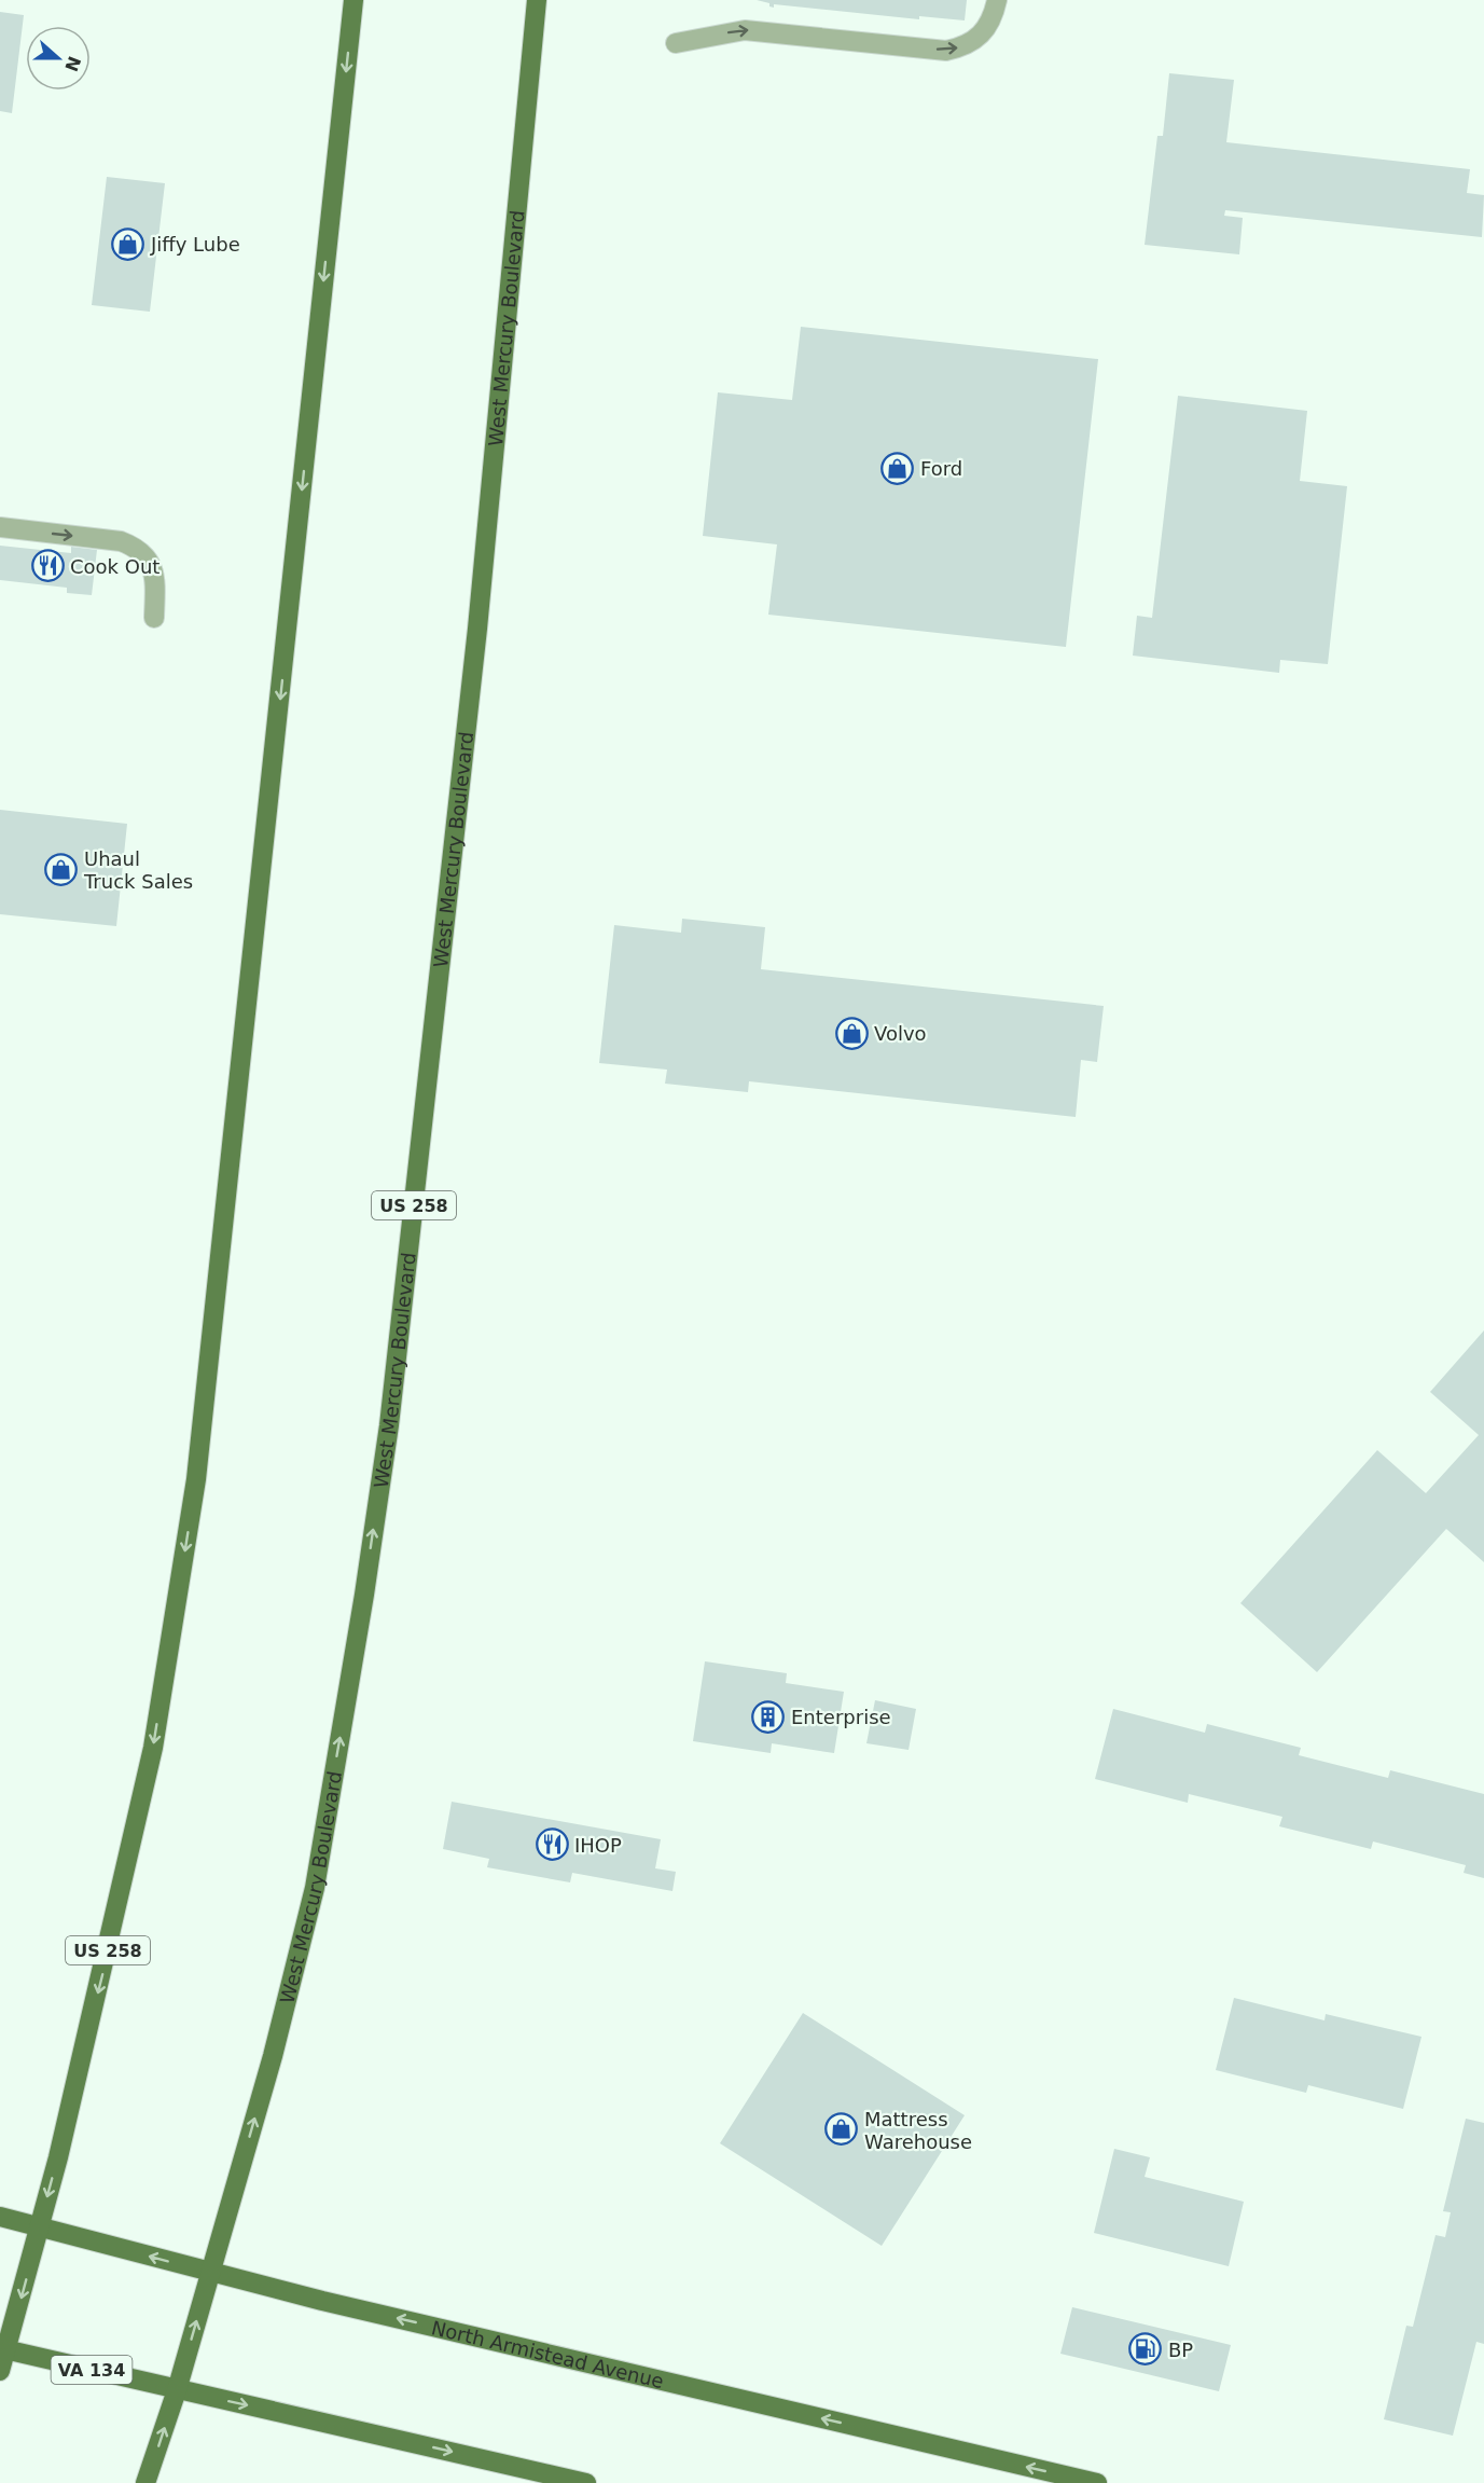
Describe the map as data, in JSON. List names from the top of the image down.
{
  "streets": {
    "main road": [
      "West Mercury Boulevard",
      "US 258",
      "North Armistead Avenue",
      "VA 134"
    ]
  },
  "crossings": [
    ["West Mercury Boulevard", "North Armistead Avenue"],
    ["West Mercury Boulevard", "VA 134"],
    ["US 258", "North Armistead Avenue"],
    ["US 258", "VA 134"]
  ],
  "one_way": ["West Mercury Boulevard"],
  "places": {
    "shop": [
      "Jiffy Lube",
      "Ford",
      "Uhaul Truck Sales",
      "Volvo",
      "Mattress Warehouse"
    ],
    "restaurant": ["Cook Out", "IHOP"],
    "building": ["Enterprise"],
    "fuel station": ["BP"]
  },
  "north": "right"
}
